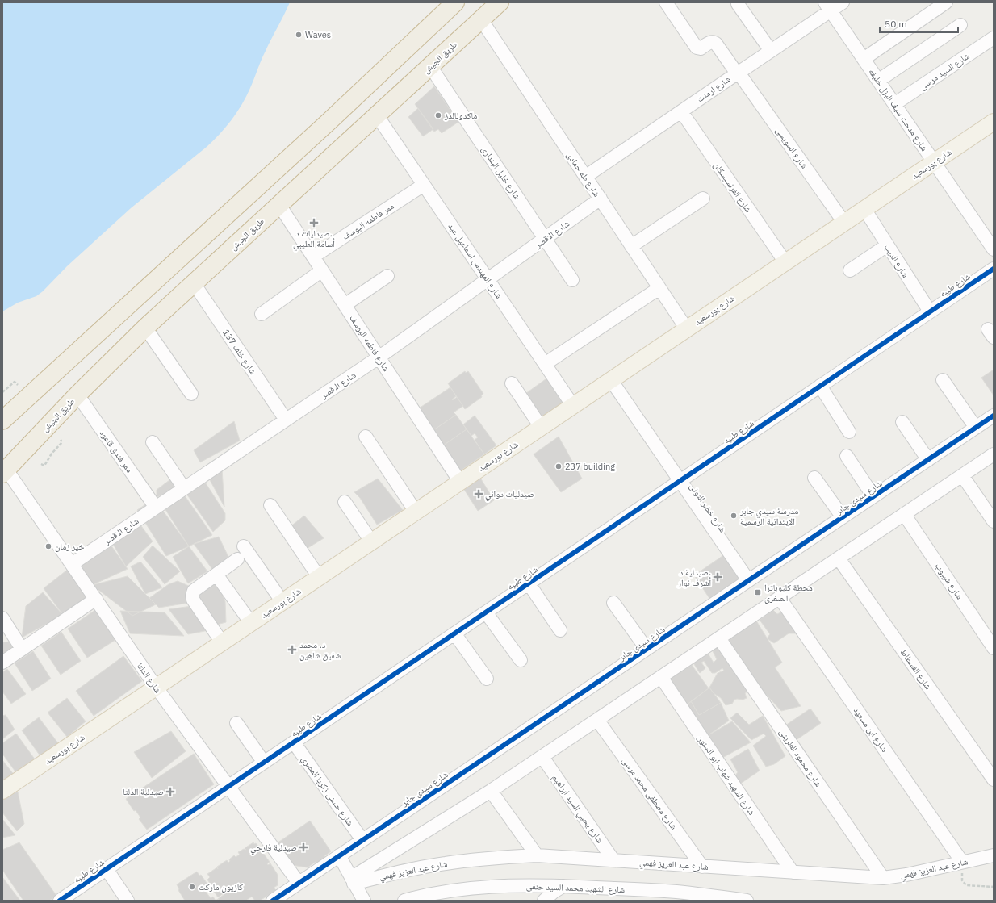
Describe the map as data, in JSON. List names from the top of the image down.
{
  "streets": {
    "highway": ["طريق الجيش"],
    "main road": ["شارع بورسعيد"],
    "street": [
      "شارع السيد مرسى",
      "شارع ارمنت",
      "شارع مدحت سيف اليزل خليفه",
      "شارع السويسى",
      "شارع خليل البندارى",
      "شارع طه حمادى",
      "شارع الفرنسيسكان",
      "ممر فاطمه اليوسف",
      "شارع الاقصر",
      "شارع المهندس اسماعيل عيد",
      "شارع الديب",
      "شارع طيبه",
      "شارع فاطمه اليوسف",
      "شارع خلف 137",
      "ممر فندق قاعود",
      "شارع سيدى جابر",
      "شارع خضر التونى",
      "شارع شيبوب",
      "شارع الفسطاط",
      "شارع الدلتا",
      "شارع ابن مسعود",
      "شارع محمود الطرينى",
      "شارع الشهيد شهاب ابو السنون",
      "شارع حسنى زكريا المصري",
      "شارع مصطفى محمد مرسى",
      "شارع يحيي السيد ابراهيم",
      "شارع عبد العزيز فهمي",
      "شارع الشهيد محمد السيد حنفى"
    ]
  },
  "crossings": [
    ["طريق الجيش", "شارع خليل البندارى"],
    ["طريق الجيش", "شارع طه حمادى"],
    ["طريق الجيش", "شارع المهندس اسماعيل عيد"],
    ["طريق الجيش", "شارع فاطمه اليوسف"],
    ["طريق الجيش", "شارع خلف 137"],
    ["طريق الجيش", "ممر فندق قاعود"],
    ["طريق الجيش", "شارع الدلتا"],
    ["شارع السيد مرسى", "شارع مدحت سيف اليزل خليفه"],
    ["شارع ارمنت", "شارع مدحت سيف اليزل خليفه"],
    ["شارع ارمنت", "شارع السويسى"],
    ["شارع ارمنت", "شارع طه حمادى"],
    ["شارع ارمنت", "شارع الفرنسيسكان"],
    ["شارع مدحت سيف اليزل خليفه", "شارع بورسعيد"],
    ["شارع السويسى", "شارع بورسعيد"],
    ["شارع بورسعيد", "شارع طه حمادى"],
    ["شارع بورسعيد", "شارع الفرنسيسكان"],
    ["شارع بورسعيد", "شارع المهندس اسماعيل عيد"],
    ["شارع بورسعيد", "شارع الديب"],
    ["شارع بورسعيد", "شارع فاطمه اليوسف"],
    ["شارع بورسعيد", "شارع خضر التونى"],
    ["شارع بورسعيد", "شارع الدلتا"],
    ["شارع خليل البندارى", "شارع الاقصر"],
    ["شارع طه حمادى", "شارع الاقصر"],
    ["ممر فاطمه اليوسف", "شارع المهندس اسماعيل عيد"],
    ["ممر فاطمه اليوسف", "شارع فاطمه اليوسف"],
    ["شارع الاقصر", "شارع المهندس اسماعيل عيد"],
    ["شارع الاقصر", "شارع فاطمه اليوسف"],
    ["شارع الاقصر", "شارع خلف 137"],
    ["شارع الاقصر", "ممر فندق قاعود"],
    ["شارع الاقصر", "شارع الدلتا"],
    ["شارع الديب", "شارع طيبه"],
    ["شارع طيبه", "شارع خضر التونى"],
    ["شارع طيبه", "شارع الدلتا"],
    ["شارع طيبه", "شارع حسنى زكريا المصري"],
    ["شارع سيدى جابر", "شارع خضر التونى"],
    ["شارع سيدى جابر", "شارع الدلتا"],
    ["شارع سيدى جابر", "شارع حسنى زكريا المصري"],
    ["شارع ابن مسعود", "شارع عبد العزيز فهمي"],
    ["شارع محمود الطرينى", "شارع عبد العزيز فهمي"],
    ["شارع الشهيد شهاب ابو السنون", "شارع عبد العزيز فهمي"],
    ["شارع مصطفى محمد مرسى", "شارع عبد العزيز فهمي"],
    ["شارع يحيي السيد ابراهيم", "شارع عبد العزيز فهمي"]
  ],
  "places": {
    "other": [
      "Waves",
      "ماكدونالدز",
      "237 building",
      "مدرسة سيدي جابر الإبتدائية الرسمية",
      "خير زمان",
      "كازيون ماركت"
    ],
    "health": [
      "صيدليات د. أسامة الطيبي",
      "صيدليات دوائي",
      "صيدلية د. أشرف نوار",
      "د. محمد شفيق شاهين",
      "صيدلية الدلتا",
      "صيدلية فارحي"
    ],
    "transit": ["محطة كليوباترا الصغرى"]
  },
  "scale_bar": "50 m"
}
